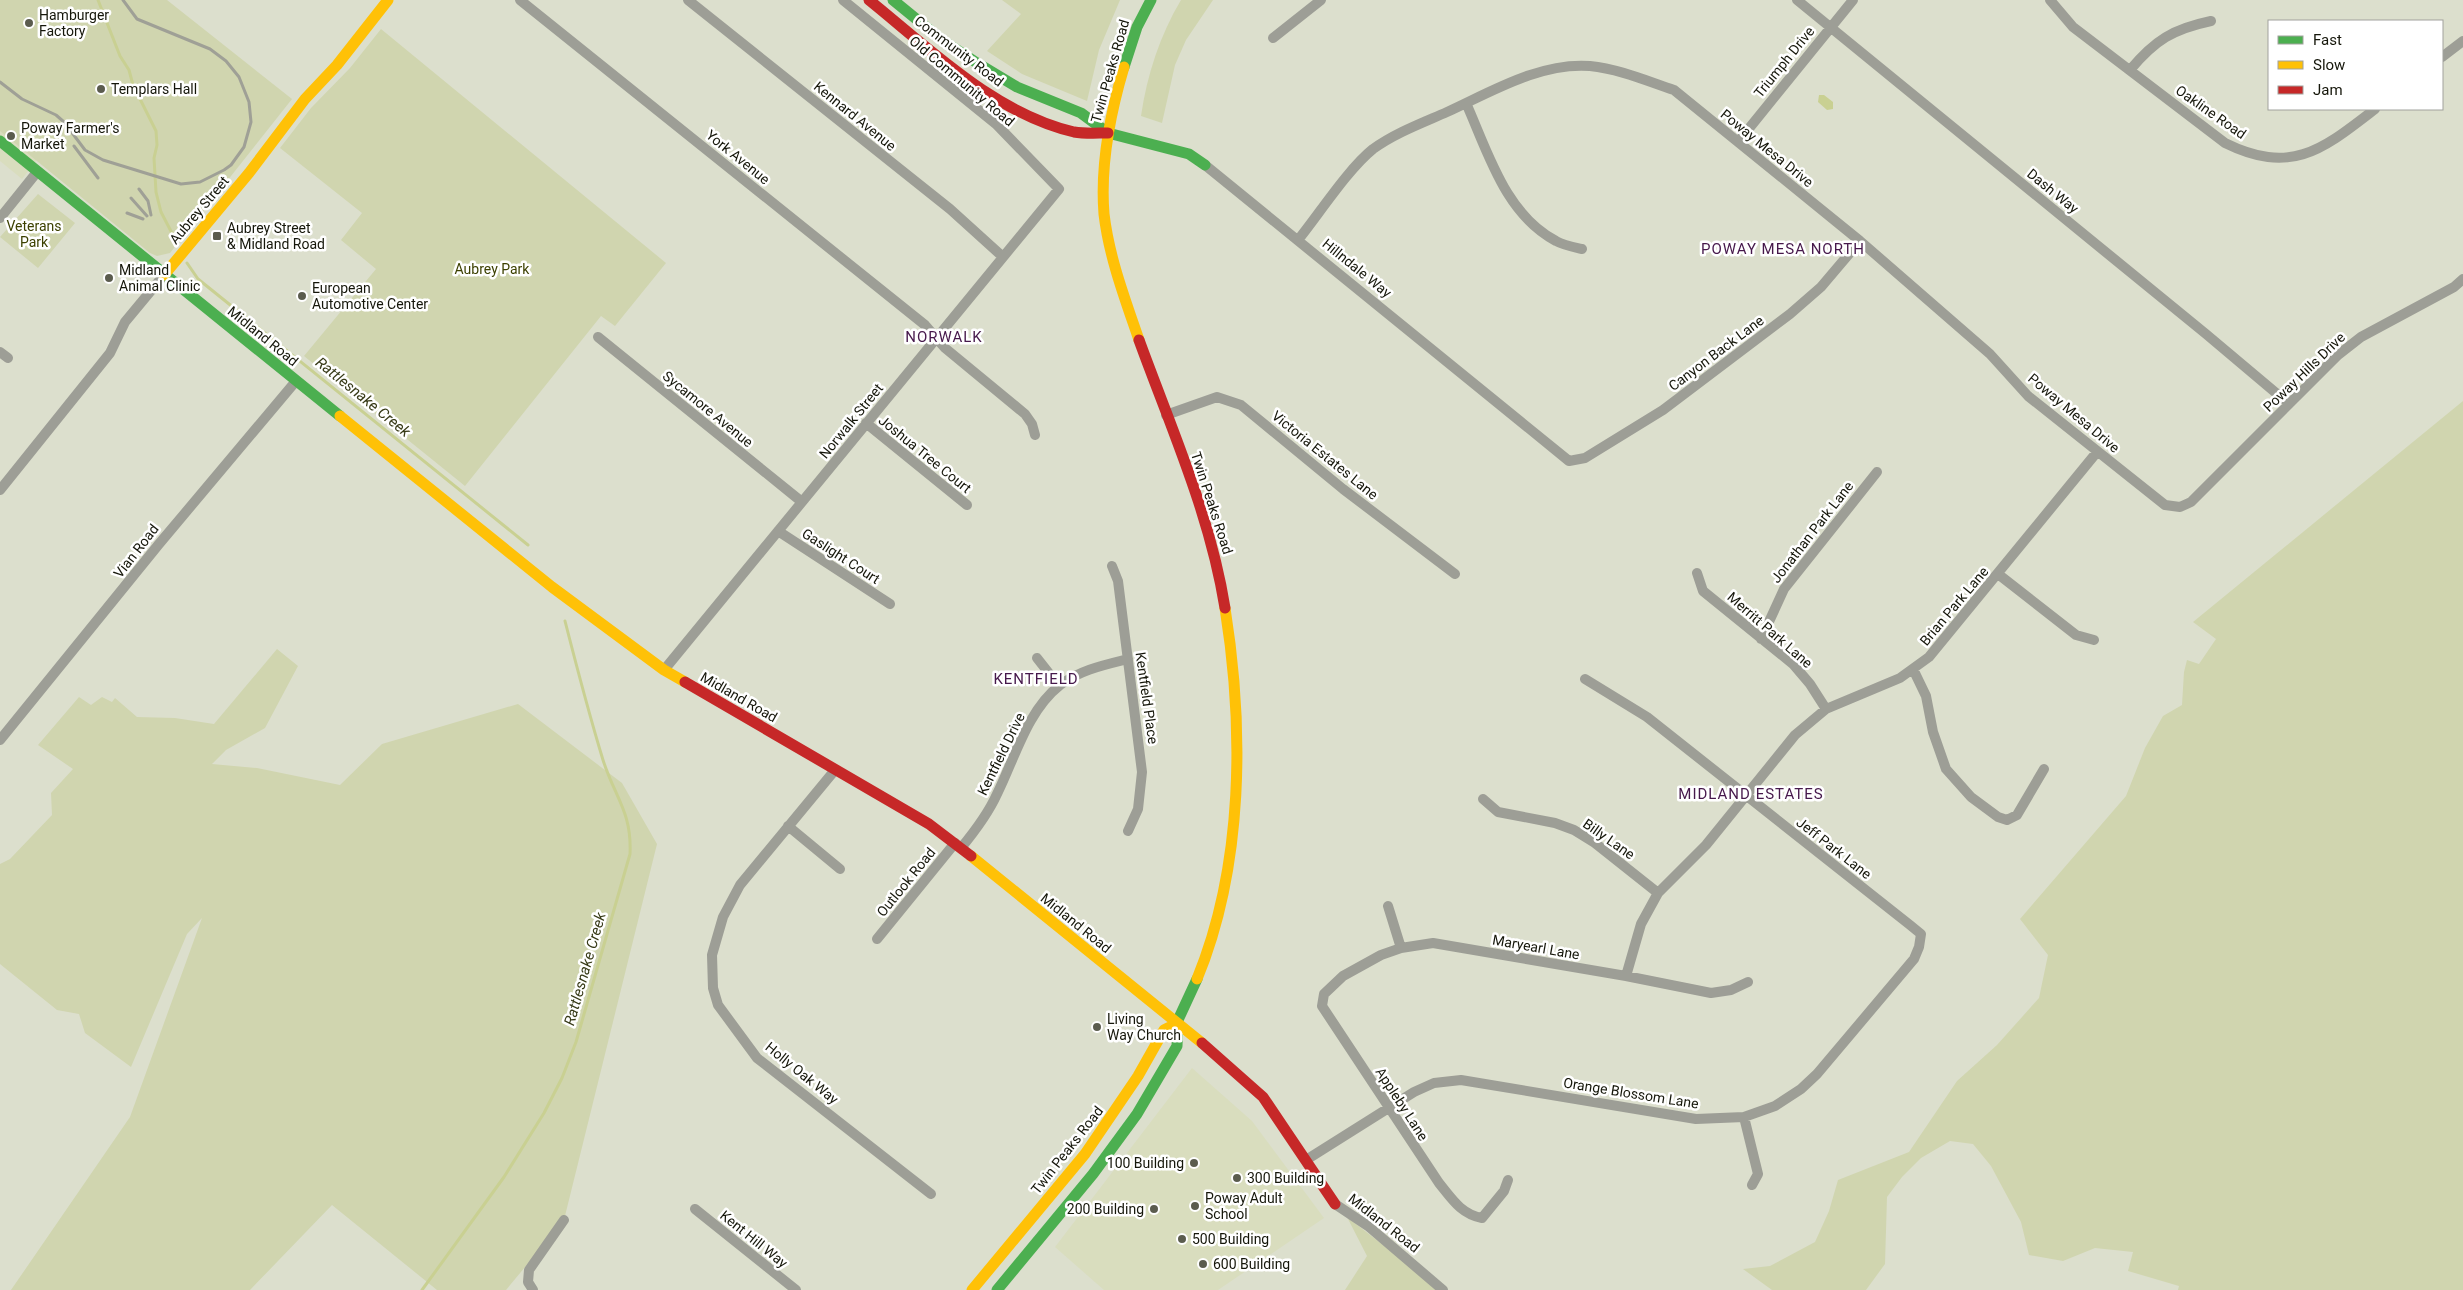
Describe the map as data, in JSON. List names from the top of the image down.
{
  "streets": {
    "main road": [
      "Community Road",
      "Twin Peaks Road",
      "Aubrey Street",
      "Hillndale Way",
      "Midland Road"
    ],
    "street": [
      "Triumph Drive",
      "Old Community Road",
      "Oakline Road",
      "Kennard Avenue",
      "Poway Mesa Drive",
      "York Avenue",
      "Dash Way",
      "Canyon Back Lane",
      "Poway Hills Drive",
      "Sycamore Avenue",
      "Norwalk Street",
      "Joshua Tree Court",
      "Victoria Estates Lane",
      "Jonathan Park Lane",
      "Vian Road",
      "Gaslight Court",
      "Brian Park Lane",
      "Merritt Park Lane",
      "Kentfield Place",
      "Kentfield Drive",
      "Billy Lane",
      "Jeff Park Lane",
      "Outlook Road",
      "Maryearl Lane",
      "Holly Oak Way",
      "Orange Blossom Lane",
      "Appleby Lane",
      "Kent Hill Way"
    ]
  },
  "crossings": [
    ["Community Road", "Twin Peaks Road"],
    ["Community Road", "Hillndale Way"],
    ["Triumph Drive", "Poway Mesa Drive"],
    ["Triumph Drive", "Dash Way"],
    ["Twin Peaks Road", "Hillndale Way"],
    ["Twin Peaks Road", "Midland Road"],
    ["Twin Peaks Road", "Victoria Estates Lane"],
    ["Old Community Road", "Norwalk Street"],
    ["Kennard Avenue", "Norwalk Street"],
    ["Poway Mesa Drive", "Hillndale Way"],
    ["Poway Mesa Drive", "Canyon Back Lane"],
    ["Poway Mesa Drive", "Poway Hills Drive"],
    ["Poway Mesa Drive", "Brian Park Lane"],
    ["York Avenue", "Norwalk Street"],
    ["Dash Way", "Poway Hills Drive"],
    ["Aubrey Street", "Midland Road"],
    ["Hillndale Way", "Canyon Back Lane"],
    ["Midland Road", "Norwalk Street"],
    ["Midland Road", "Vian Road"],
    ["Midland Road", "Kentfield Drive"],
    ["Midland Road", "Outlook Road"],
    ["Midland Road", "Holly Oak Way"],
    ["Midland Road", "Orange Blossom Lane"],
    ["Sycamore Avenue", "Norwalk Street"],
    ["Norwalk Street", "Joshua Tree Court"],
    ["Norwalk Street", "Gaslight Court"],
    ["Jonathan Park Lane", "Merritt Park Lane"],
    ["Brian Park Lane", "Merritt Park Lane"],
    ["Brian Park Lane", "Billy Lane"],
    ["Brian Park Lane", "Jeff Park Lane"],
    ["Brian Park Lane", "Maryearl Lane"],
    ["Kentfield Place", "Kentfield Drive"],
    ["Kentfield Drive", "Outlook Road"],
    ["Jeff Park Lane", "Orange Blossom Lane"],
    ["Maryearl Lane", "Appleby Lane"],
    ["Orange Blossom Lane", "Appleby Lane"]
  ],
  "districts": [
    "POWAY MESA NORTH",
    "NORWALK",
    "KENTFIELD",
    "MIDLAND ESTATES"
  ],
  "water": ["Rattlesnake Creek"],
  "parks": ["Veterans Park", "Aubrey Park"],
  "places": {
    "other": [
      "Hamburger Factory",
      "Templars Hall",
      "Poway Farmer's Market",
      "Midland Animal Clinic",
      "European Automotive Center",
      "Living Way Church",
      "100 Building",
      "300 Building",
      "Poway Adult School",
      "200 Building",
      "500 Building",
      "600 Building"
    ],
    "transit": ["Aubrey Street & Midland Road"]
  },
  "legend": ["Fast", "Slow", "Jam"]
}
